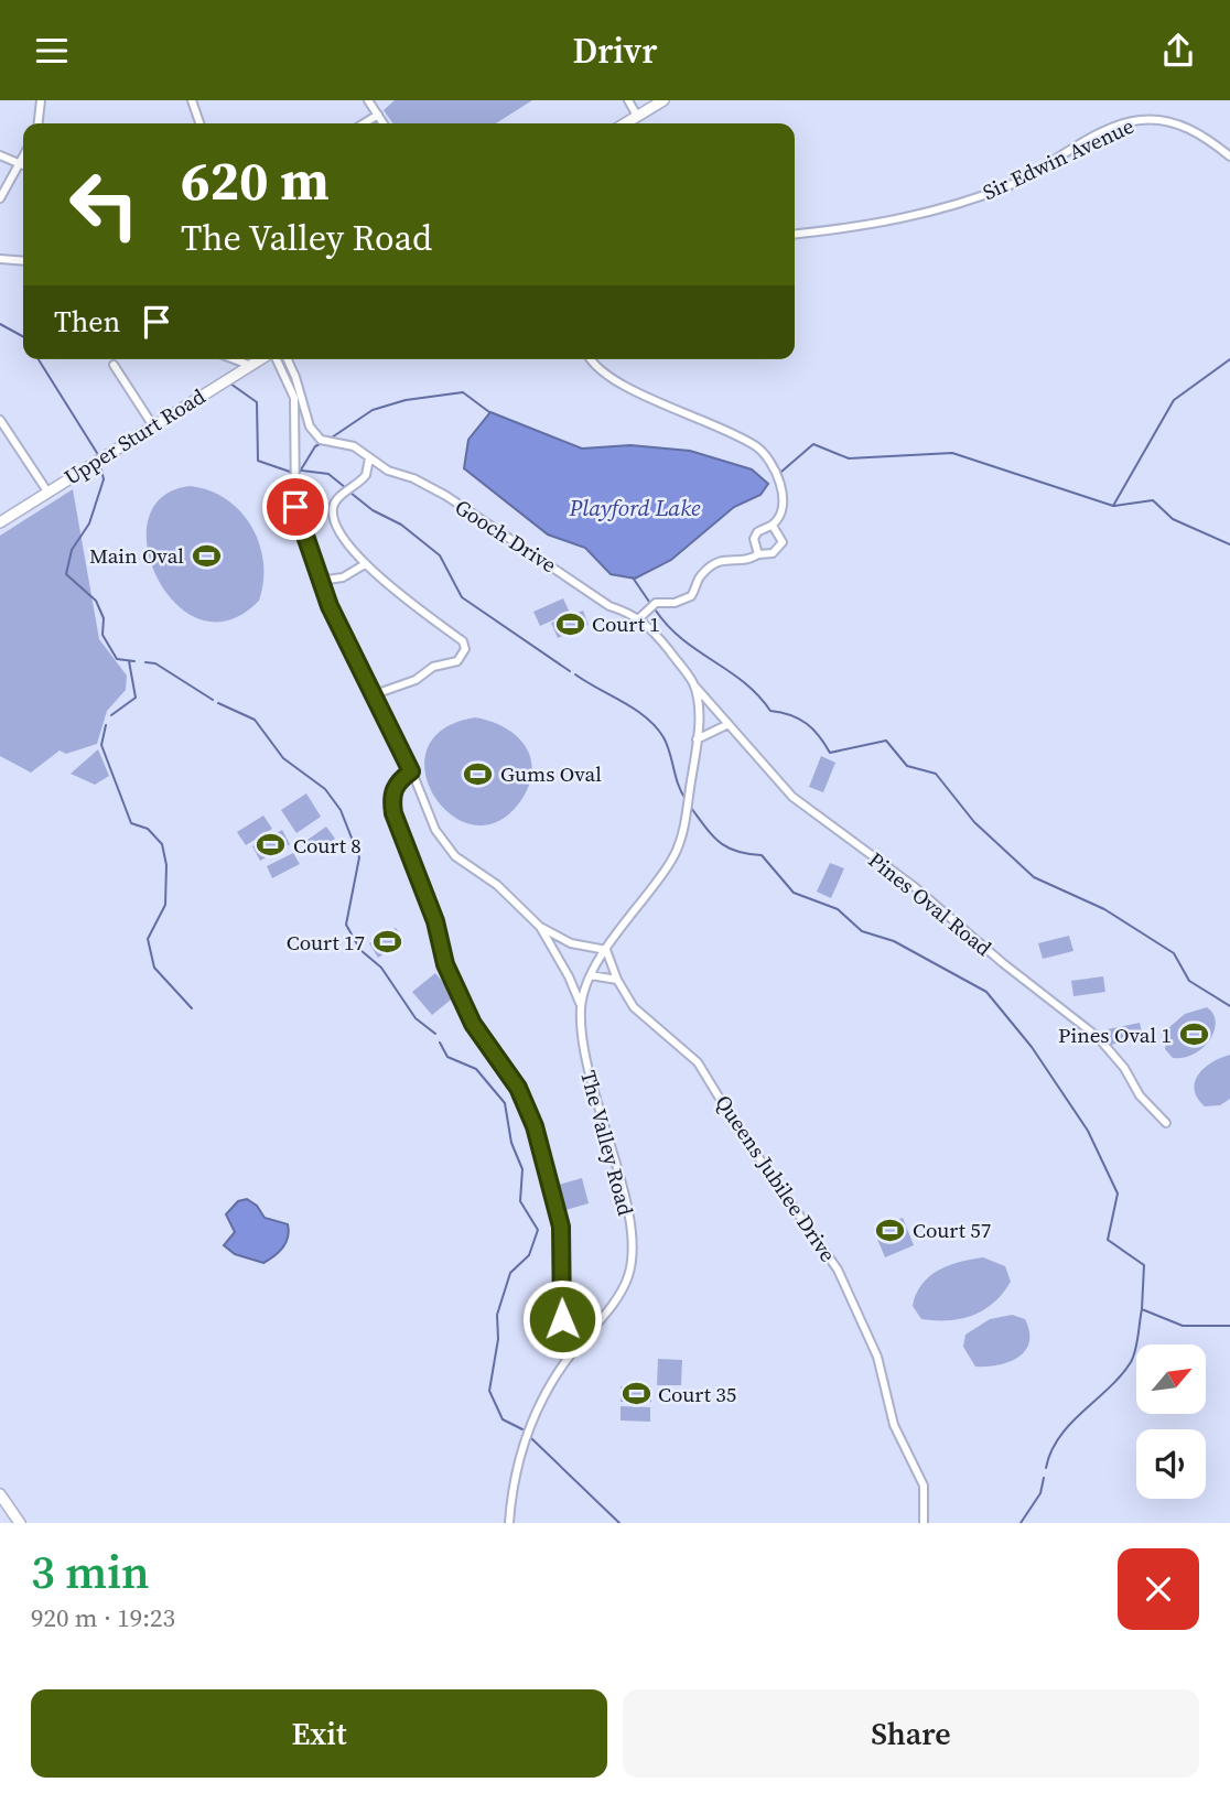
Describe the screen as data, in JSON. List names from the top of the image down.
{
  "streets": {
    "main road": ["Upper Sturt Road"],
    "street": [
      "Sir Edwin Avenue",
      "Gooch Drive",
      "Pines Oval Road",
      "The Valley Road",
      "Queens Jubilee Drive"
    ]
  },
  "crossings": [
    ["Gooch Drive", "Pines Oval Road"],
    ["The Valley Road", "Queens Jubilee Drive"]
  ],
  "water": ["Playford Lake"],
  "places": {
    "sports": [
      "Main Oval",
      "Court 1",
      "Gums Oval",
      "Court 8",
      "Court 17",
      "Pines Oval 1",
      "Court 57",
      "Court 35"
    ]
  },
  "north": "top right",
  "page": {
    "header": "Drivr",
    "turn": ["620 m", "The Valley Road"],
    "then": "Then",
    "heading": ["3 min", "920 m · 19:23"],
    "buttons": ["Exit", "Share"]
  }
}
